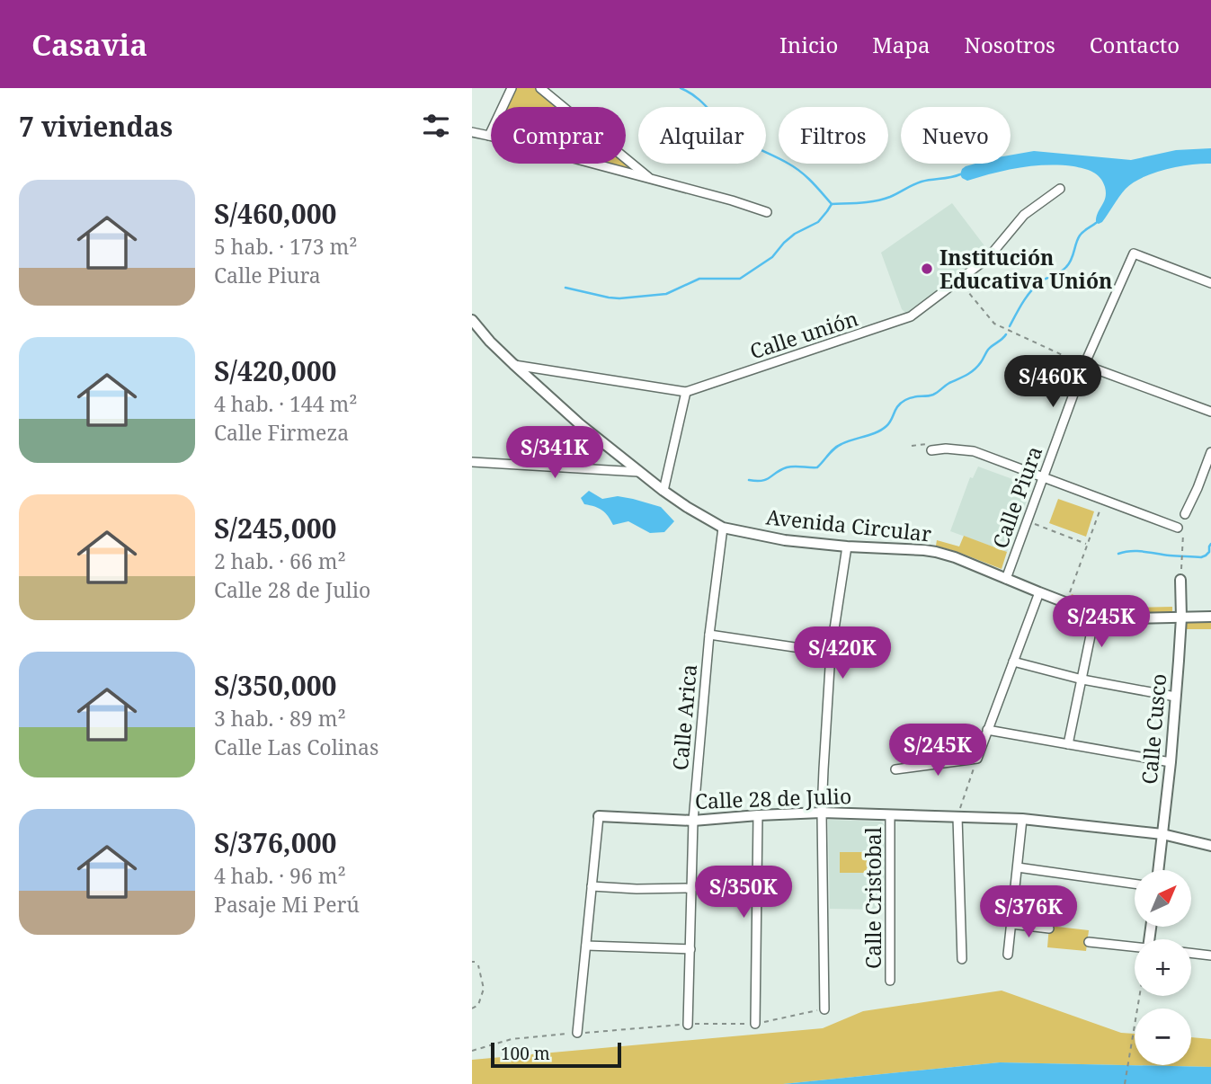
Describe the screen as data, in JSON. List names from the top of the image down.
{
  "streets": {
    "street": [
      "Calle unión",
      "Calle Piura",
      "Avenida Circular",
      "Calle Arica",
      "Calle Cusco",
      "Calle 28 de Julio",
      "Calle Cristobal"
    ]
  },
  "crossings": [
    ["Calle unión", "Avenida Circular"],
    ["Calle Piura", "Avenida Circular"],
    ["Avenida Circular", "Calle Arica"],
    ["Avenida Circular", "Calle Cusco"],
    ["Calle Arica", "Calle 28 de Julio"],
    ["Calle Cusco", "Calle 28 de Julio"],
    ["Calle 28 de Julio", "Calle Cristobal"]
  ],
  "places": ["Institución Educativa Unión"],
  "scale_bar": "100 m",
  "north": "top right",
  "page": {
    "header": "Casavia",
    "nav": [
      "Inicio",
      "Mapa",
      "Nosotros",
      "Contacto"
    ],
    "heading": "7 viviendas",
    "chip": [
      "Comprar",
      "Alquilar",
      "Filtros",
      "Nuevo"
    ],
    "list": [
      {
        "name": "S/460,000",
        "note": "5 hab. · 173 m² · Calle Piura"
      },
      {
        "name": "S/420,000",
        "note": "4 hab. · 144 m² · Calle Firmeza"
      },
      {
        "name": "S/245,000",
        "note": "2 hab. · 66 m² · Calle 28 de Julio"
      },
      {
        "name": "S/350,000",
        "note": "3 hab. · 89 m² · Calle Las Colinas"
      },
      {
        "name": "S/376,000",
        "note": "4 hab. · 96 m² · Pasaje Mi Perú"
      }
    ],
    "price": [
      "S/460K",
      "S/341K",
      "S/245K",
      "S/420K",
      "S/245K",
      "S/350K",
      "S/376K"
    ],
    "map_buttons": ["+", "−"],
    "scale": "100 m"
  }
}
